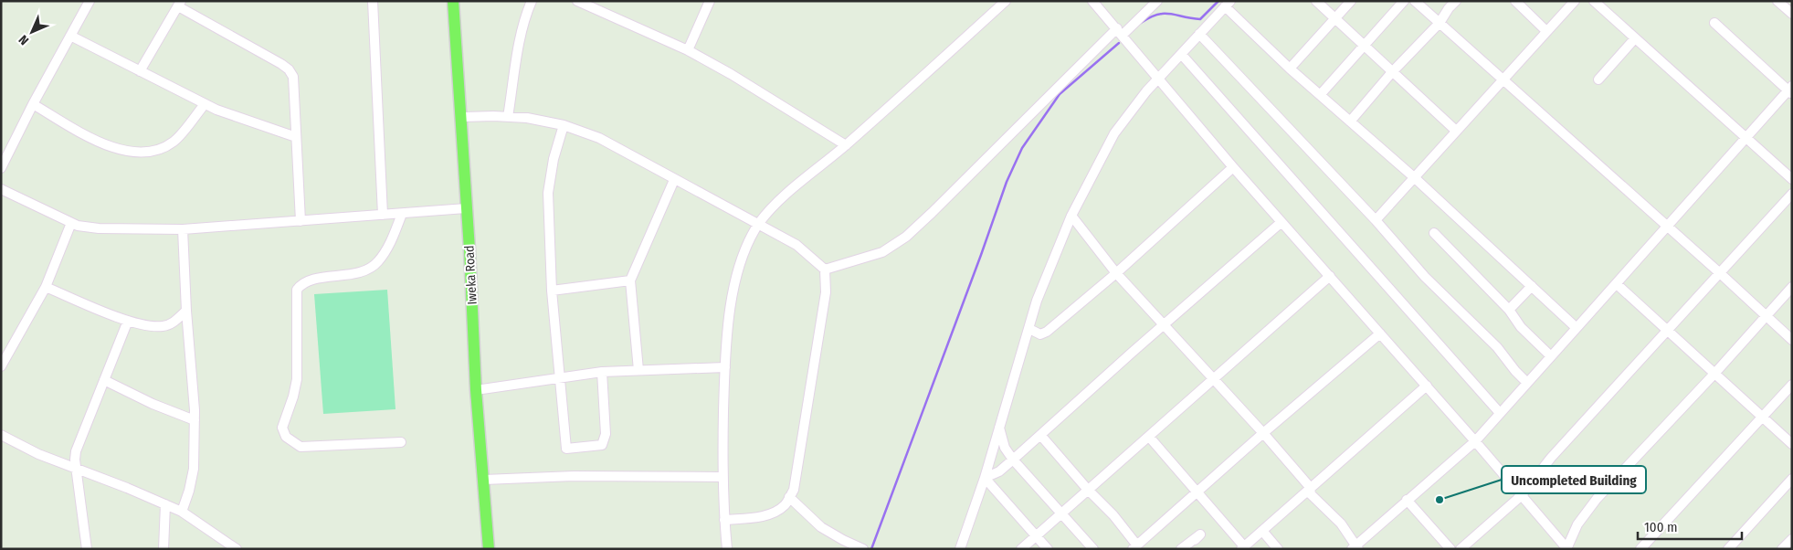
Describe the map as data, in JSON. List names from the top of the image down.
{
  "streets": {
    "main road": ["Iweka Road"]
  },
  "places": ["Uncompleted Building"],
  "scale_bar": "100 m",
  "north": "bottom left"
}
